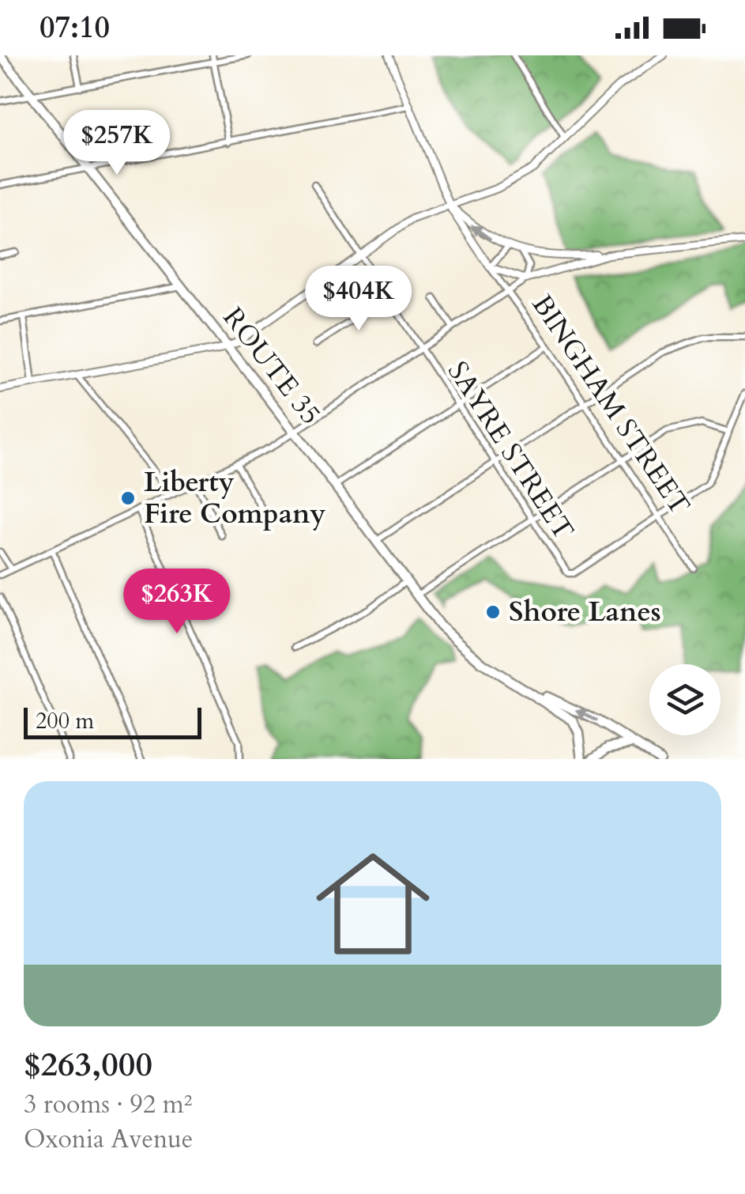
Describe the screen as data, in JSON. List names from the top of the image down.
{
  "streets": {
    "main road": ["ROUTE 35"],
    "street": ["BINGHAM STREET", "SAYRE STREET"]
  },
  "crossings": [
    ["BINGHAM STREET", "SAYRE STREET"]
  ],
  "places": ["Liberty Fire Company", "Shore Lanes"],
  "scale_bar": "200 m",
  "page": {
    "status": "07:10",
    "price": ["$257K", "$404K", "$263K"],
    "scale": "200 m",
    "list": [
      {
        "name": "$263,000",
        "note": "3 rooms · 92 m² · Oxonia Avenue"
      }
    ]
  }
}
